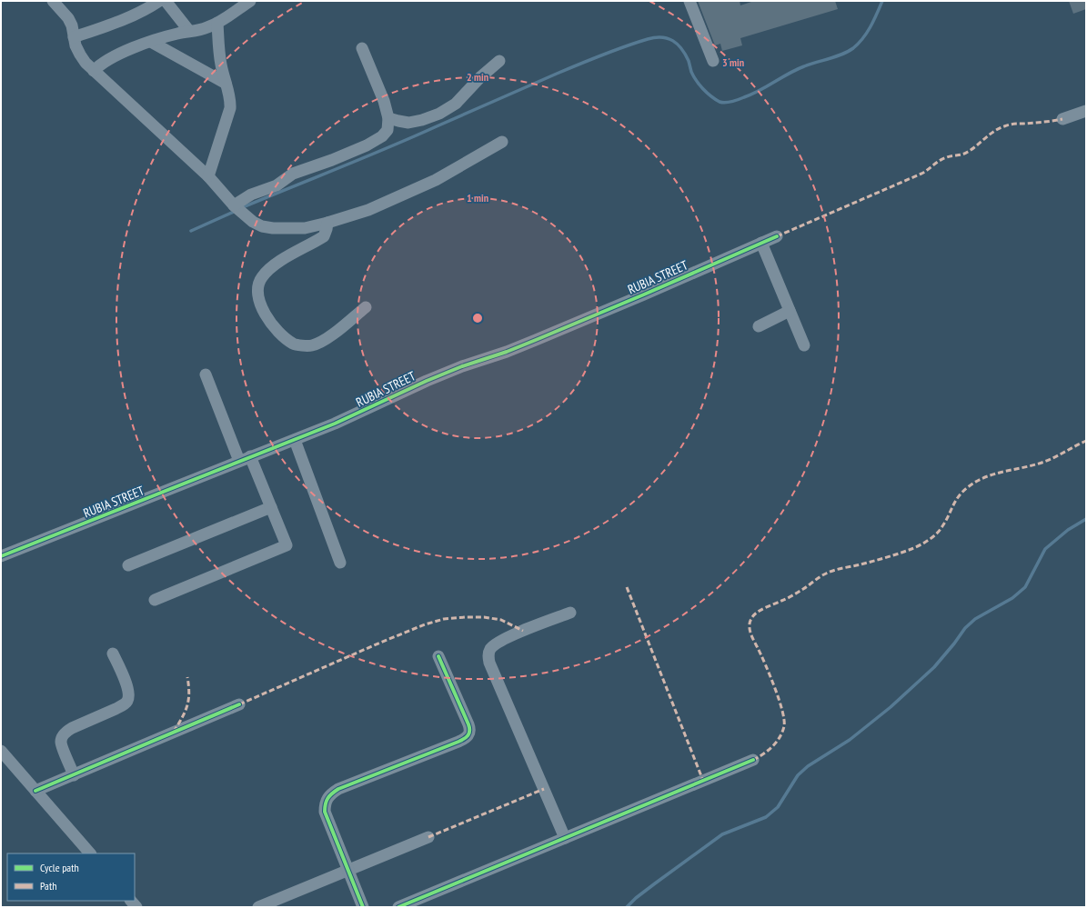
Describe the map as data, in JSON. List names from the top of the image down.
{
  "streets": {
    "street": ["RUBIA STREET"]
  },
  "legend": ["Cycle path", "Path"],
  "rings": ["3 min", "2 min", "1 min"]
}
